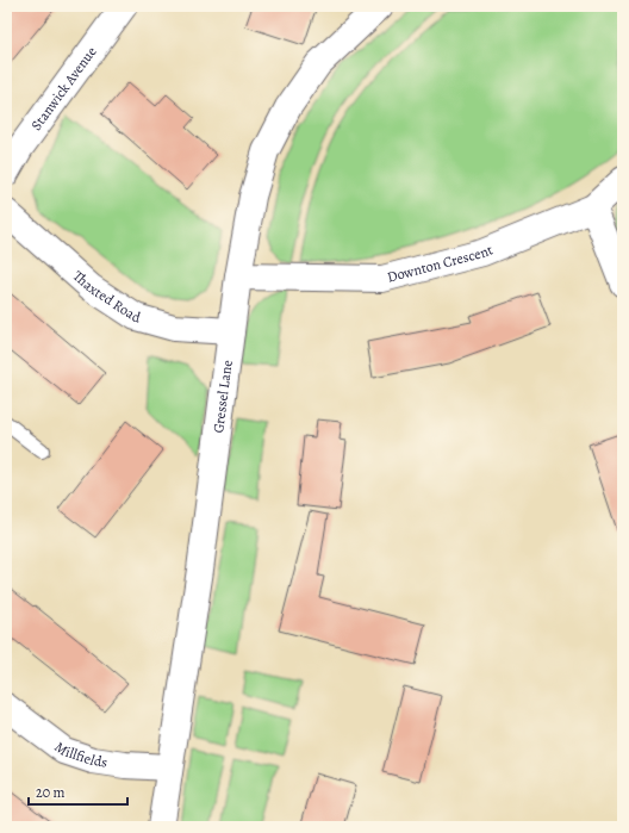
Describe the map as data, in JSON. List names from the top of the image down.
{
  "streets": {
    "street": [
      "Stanwick Avenue",
      "Downton Crescent",
      "Thaxted Road",
      "Gressel Lane",
      "Millfields"
    ]
  },
  "crossings": [
    ["Downton Crescent", "Gressel Lane"],
    ["Thaxted Road", "Gressel Lane"],
    ["Gressel Lane", "Millfields"]
  ],
  "scale_bar": "20 m"
}
